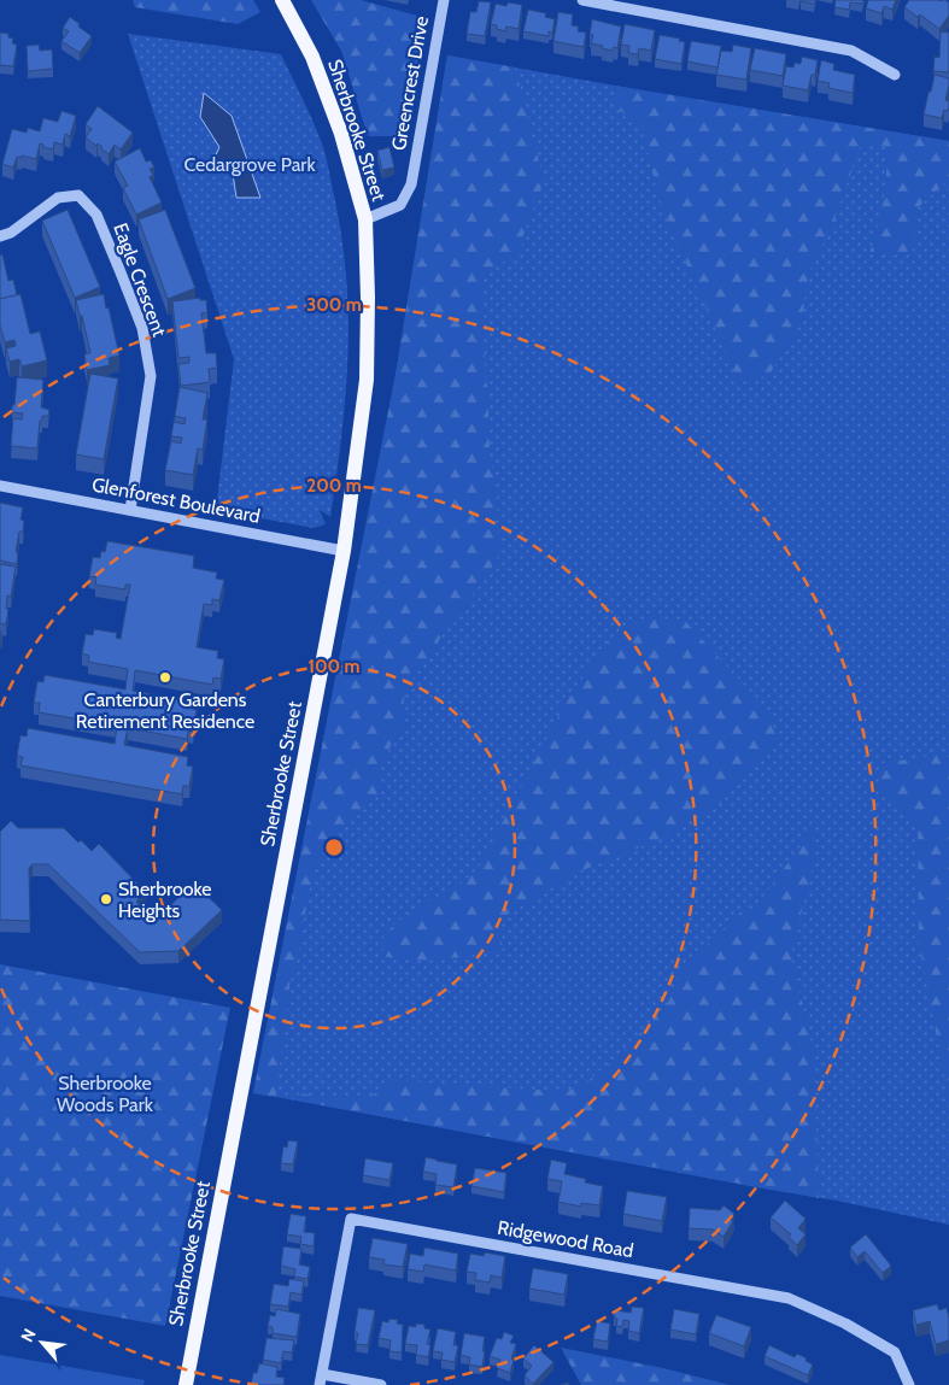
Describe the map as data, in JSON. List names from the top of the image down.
{
  "streets": {
    "main road": ["Sherbrooke Street"],
    "street": [
      "Greencrest Drive",
      "Eagle Crescent",
      "Glenforest Boulevard",
      "Ridgewood Road"
    ]
  },
  "crossings": [
    ["Greencrest Drive", "Sherbrooke Street"],
    ["Sherbrooke Street", "Glenforest Boulevard"],
    ["Eagle Crescent", "Glenforest Boulevard"]
  ],
  "parks": ["Cedargrove Park", "Sherbrooke Woods Park"],
  "places": ["Canterbury Gardens Retirement Residence", "Sherbrooke Heights"],
  "north": "top left",
  "rings": ["300 m", "200 m", "100 m"]
}
